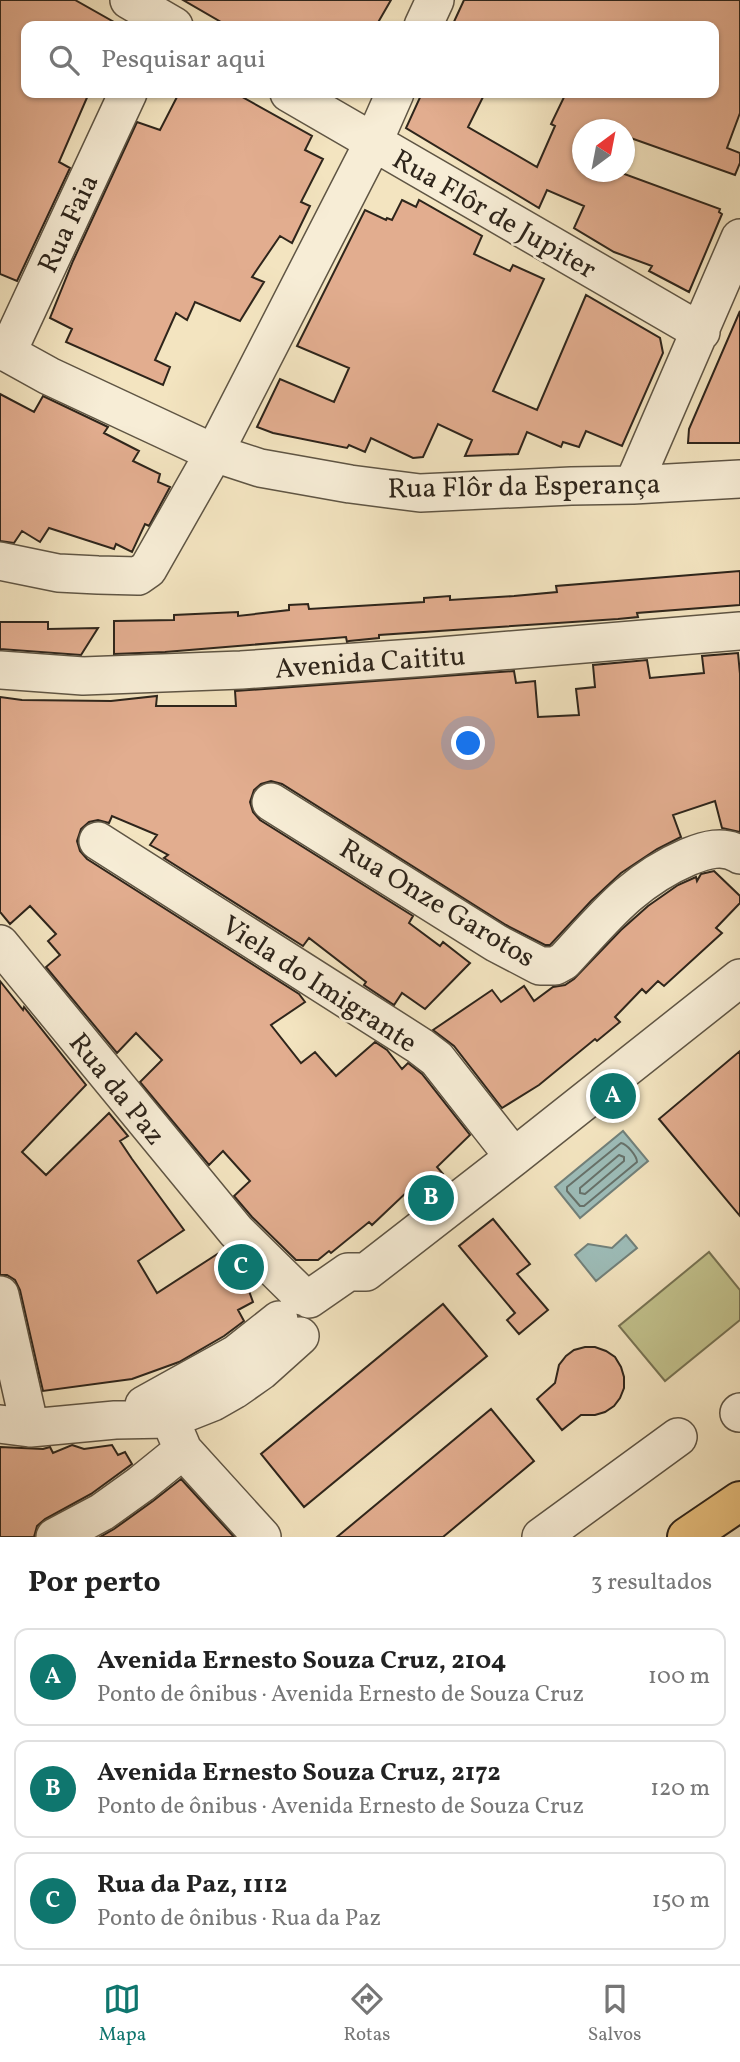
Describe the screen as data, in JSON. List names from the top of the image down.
{
  "streets": {
    "street": [
      "Rua Flôr de Jupiter",
      "Rua Faia",
      "Rua Flôr da Esperança",
      "Avenida Caititu",
      "Rua Onze Garotos",
      "Viela do Imigrante",
      "Rua da Paz"
    ]
  },
  "crossings": [
    ["Rua Faia", "Rua Flôr da Esperança"]
  ],
  "north": "top right",
  "page": {
    "search": "Pesquisar aqui",
    "pins": ["A", "B", "C"],
    "heading": ["Por perto", "3 resultados"],
    "list": [
      {
        "mark": "A",
        "name": "Avenida Ernesto Souza Cruz, 2104",
        "note": "Ponto de ônibus · Avenida Ernesto de Souza Cruz",
        "value": "100 m"
      },
      {
        "mark": "B",
        "name": "Avenida Ernesto Souza Cruz, 2172",
        "note": "Ponto de ônibus · Avenida Ernesto de Souza Cruz",
        "value": "120 m"
      },
      {
        "mark": "C",
        "name": "Rua da Paz, 1112",
        "note": "Ponto de ônibus · Rua da Paz",
        "value": "150 m"
      }
    ],
    "nav": ["Mapa", "Rotas", "Salvos"]
  }
}
